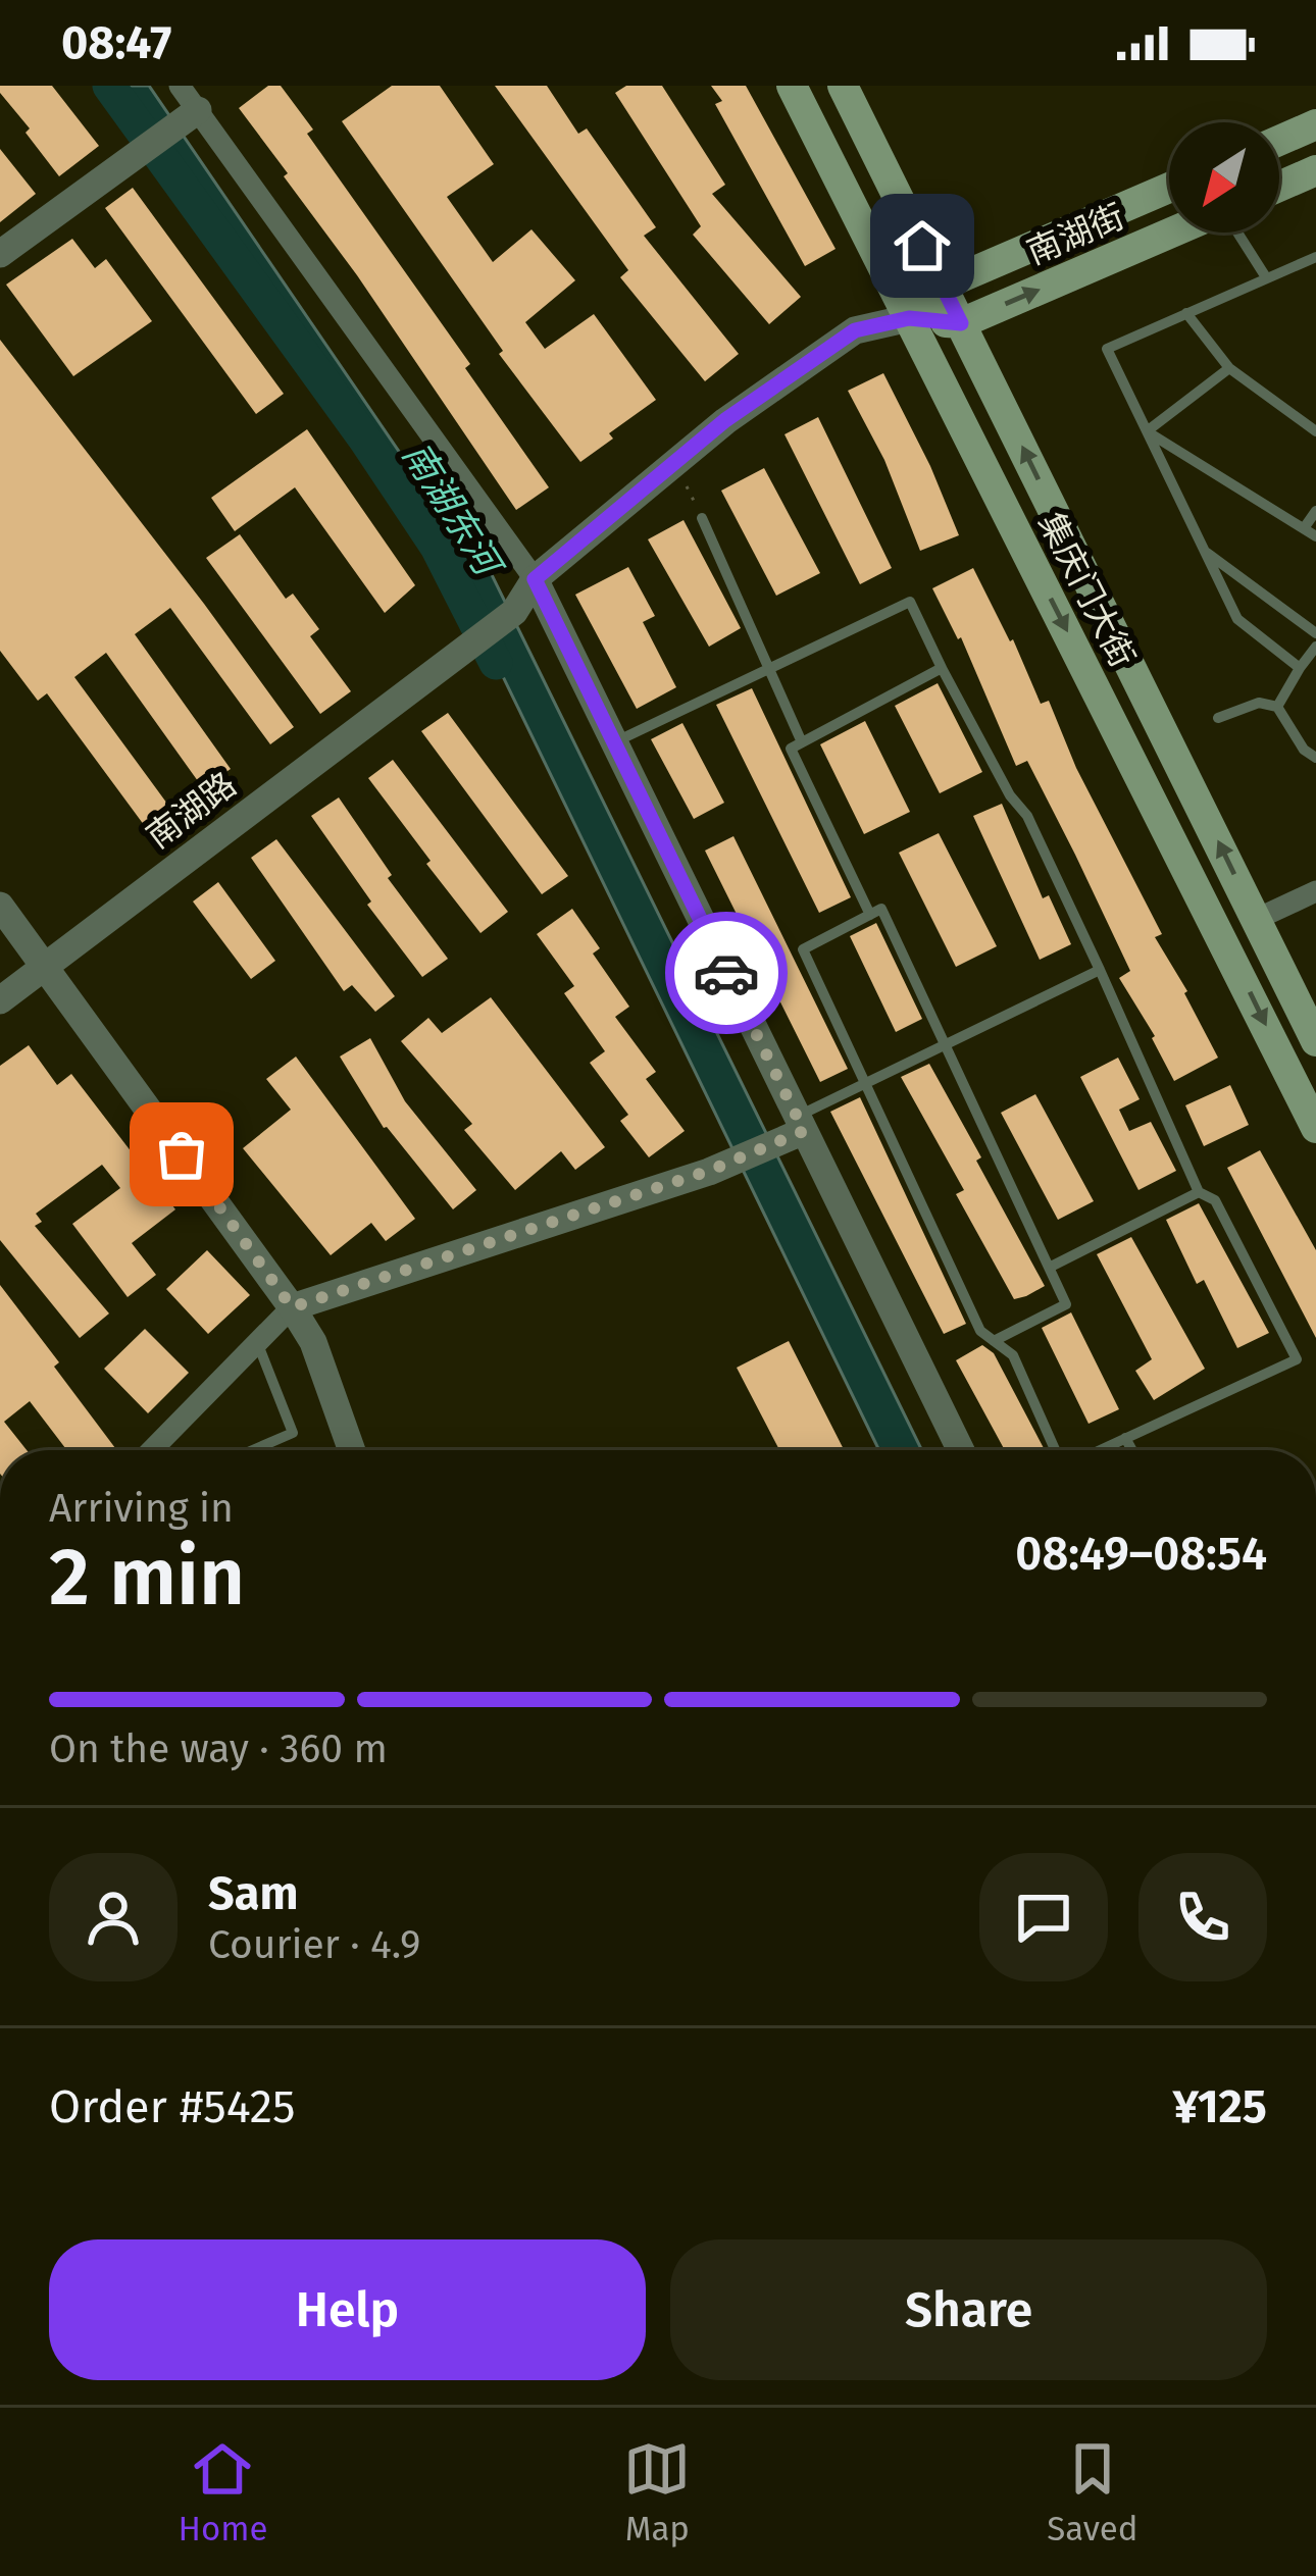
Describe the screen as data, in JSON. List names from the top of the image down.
{
  "streets": {
    "main road": ["南湖街", "集庆门大街"],
    "street": ["南湖路"]
  },
  "crossings": [
    ["南湖街", "集庆门大街"]
  ],
  "water": ["南湖东河"],
  "north": "bottom left",
  "page": {
    "status": "08:47",
    "heading": ["2 min", "Arriving in", "08:49–08:54"],
    "panel": [
      "Sam",
      "Courier · 4.9",
      "Order #5425",
      "¥125"
    ],
    "bar": "On the way · 360 m",
    "buttons": ["Help", "Share"],
    "tabs": ["Home", "Map", "Saved"]
  }
}
